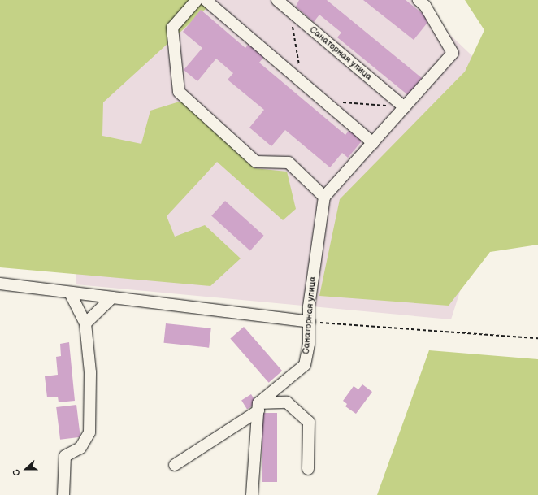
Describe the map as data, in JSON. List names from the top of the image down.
{
  "streets": {
    "street": ["Санаторная улица"]
  },
  "north": "left"
}
